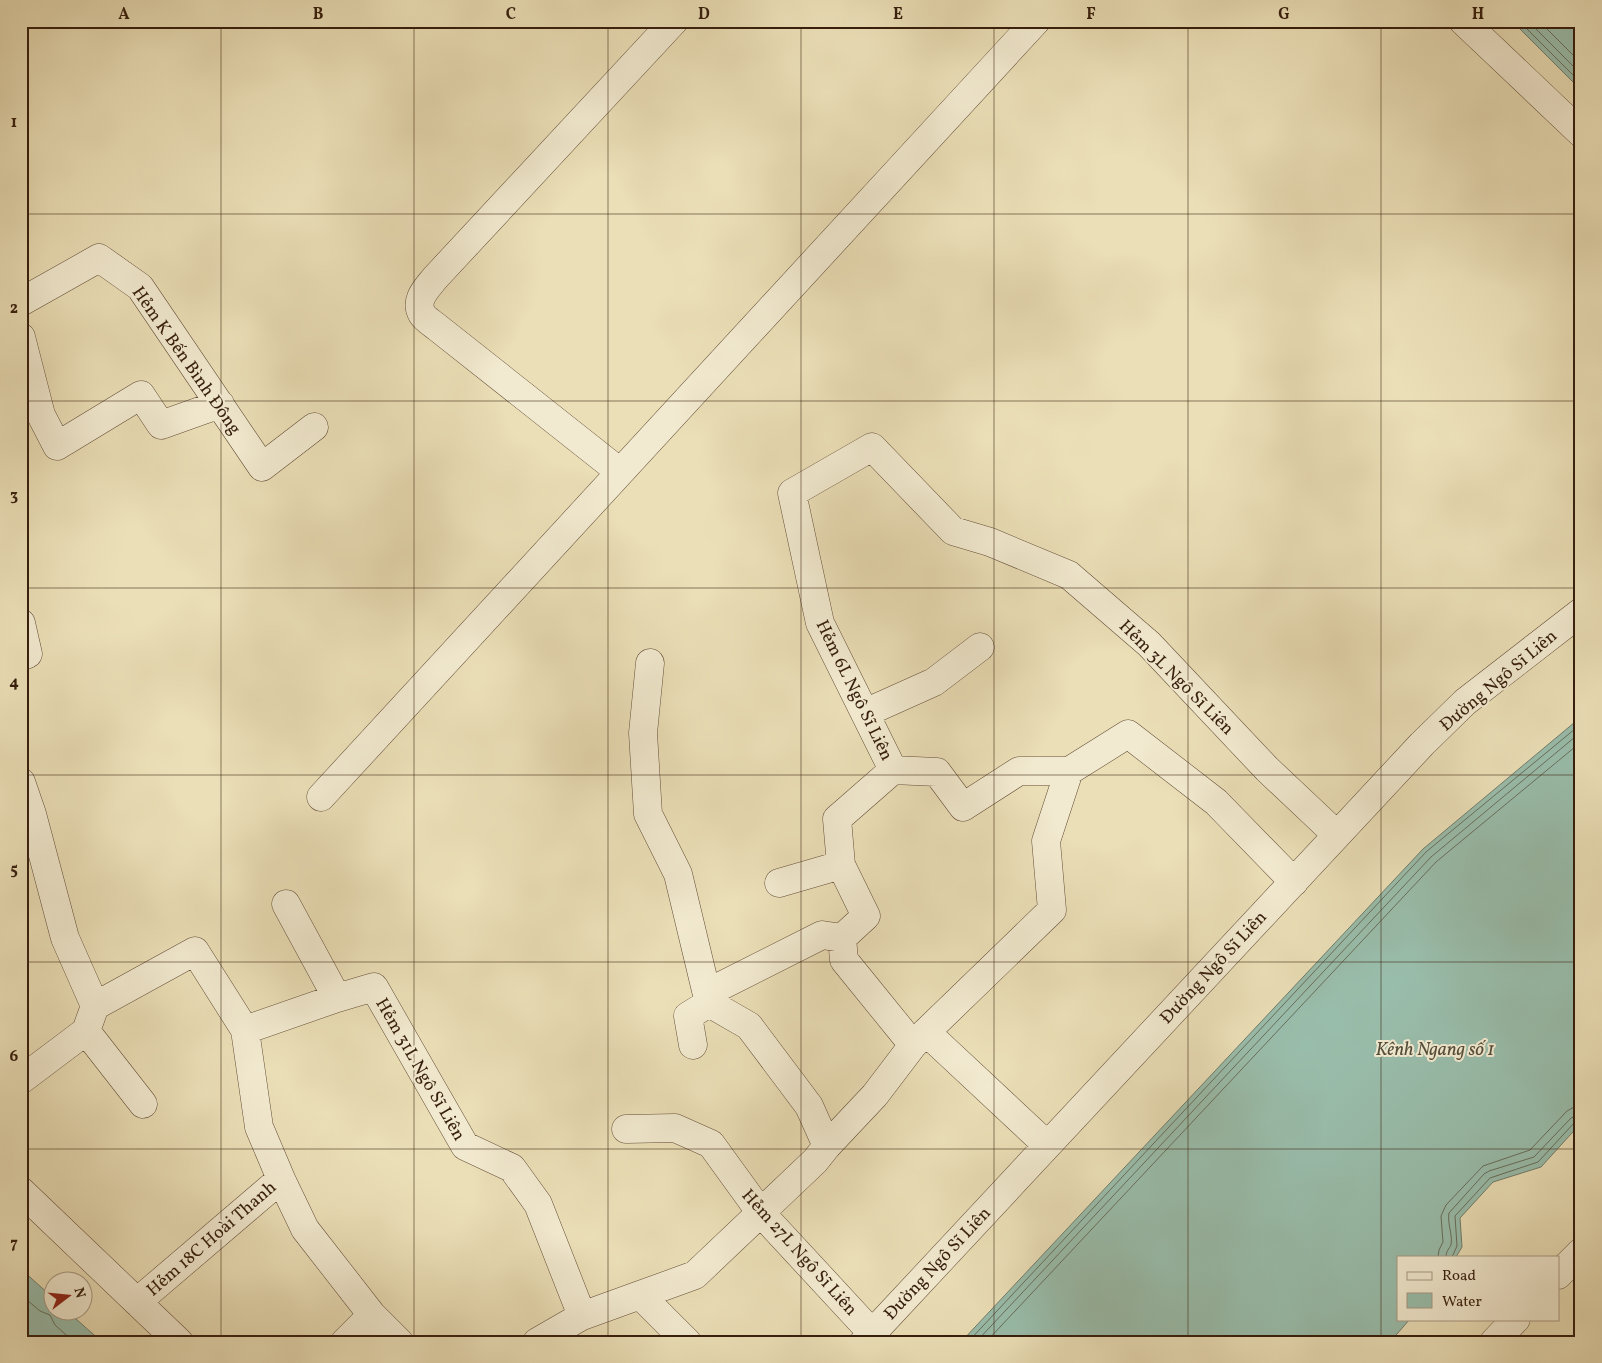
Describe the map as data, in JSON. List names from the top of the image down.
{
  "streets": {
    "street": [
      "Hẻm K Bến Bình Đông",
      "Hẻm 3L Ngô Sĩ Liên",
      "Đường Ngô Sĩ Liên",
      "Hẻm 6L Ngô Sĩ Liên",
      "Hẻm 31L Ngô Sĩ Liên",
      "Hẻm 18C Hoài Thanh",
      "Hẻm 27L Ngô Sĩ Liên"
    ]
  },
  "crossings": [
    ["Hẻm 3L Ngô Sĩ Liên", "Đường Ngô Sĩ Liên"],
    ["Hẻm 3L Ngô Sĩ Liên", "Hẻm 6L Ngô Sĩ Liên"],
    ["Đường Ngô Sĩ Liên", "Hẻm 27L Ngô Sĩ Liên"]
  ],
  "water": ["Kênh Ngang số 1"],
  "legend": ["Road", "Water"],
  "north": "right",
  "grid": {
    "columns": [
      "A",
      "B",
      "C",
      "D",
      "E",
      "F",
      "G",
      "H"
    ],
    "rows": [
      "1",
      "2",
      "3",
      "4",
      "5",
      "6",
      "7"
    ]
  }
}
